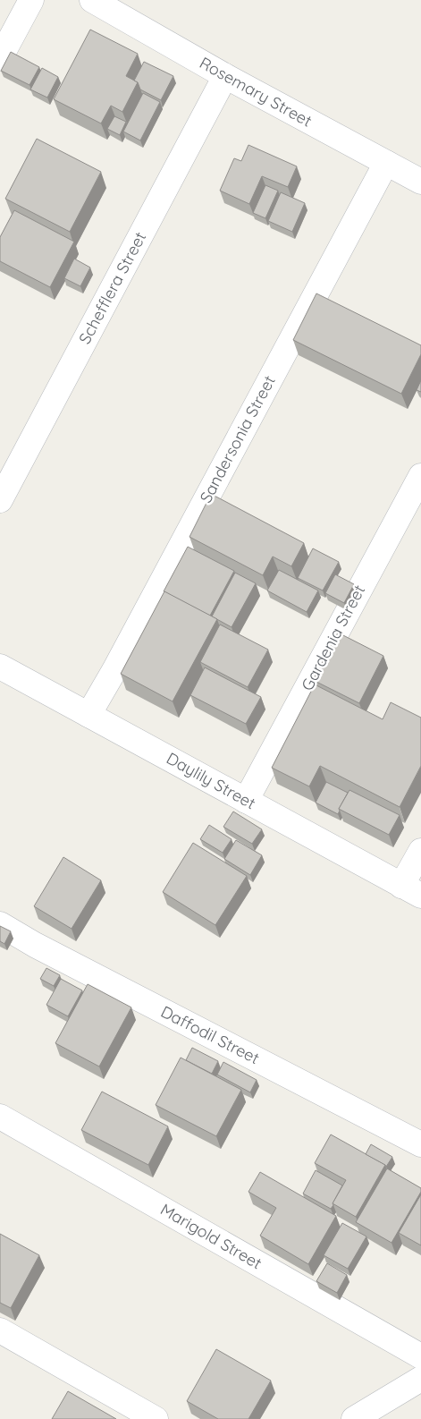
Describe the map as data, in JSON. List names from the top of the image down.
{
  "streets": {
    "street": [
      "Rosemary Street",
      "Schefflera Street",
      "Sandersonia Street",
      "Gardenia Street",
      "Daylily Street",
      "Daffodil Street",
      "Marigold Street"
    ]
  },
  "crossings": [
    ["Rosemary Street", "Schefflera Street"],
    ["Rosemary Street", "Sandersonia Street"],
    ["Sandersonia Street", "Daylily Street"],
    ["Gardenia Street", "Daylily Street"]
  ]
}
